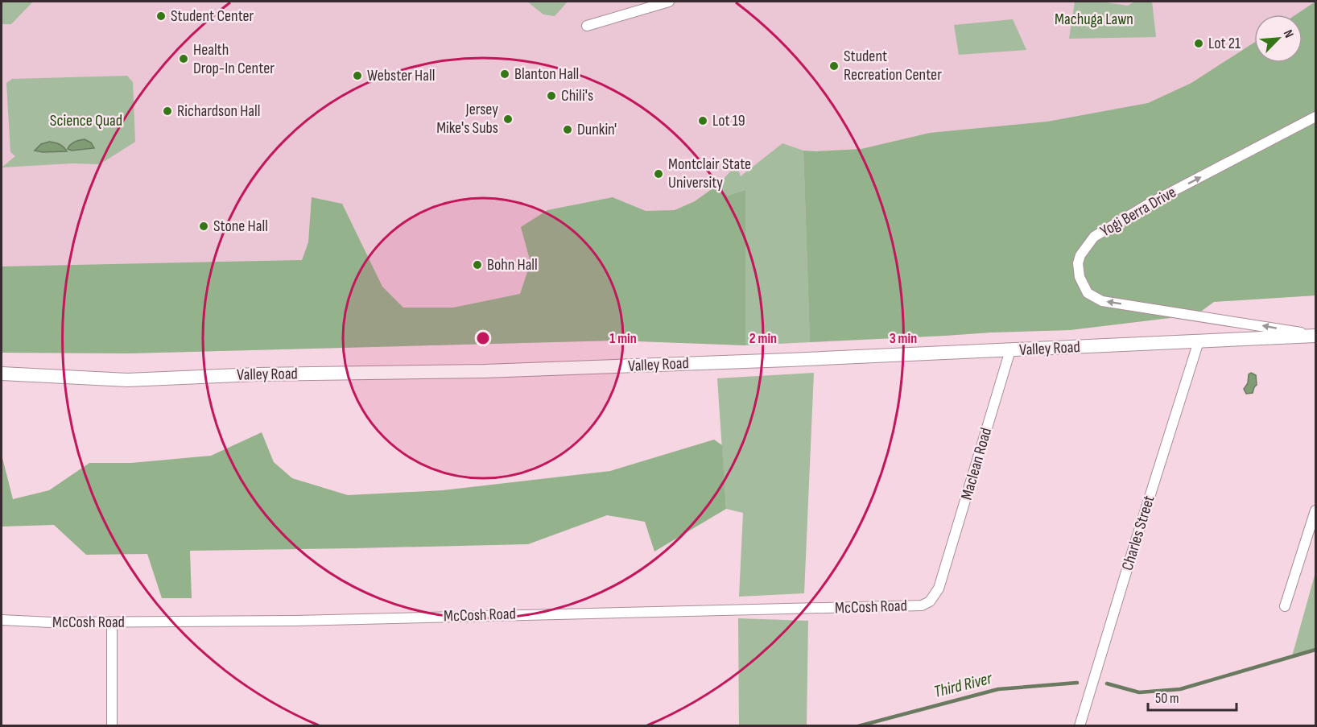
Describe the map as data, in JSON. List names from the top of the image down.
{
  "streets": {
    "main road": ["Valley Road"],
    "street": [
      "Yogi Berra Drive",
      "Maclean Road",
      "Charles Street",
      "McCosh Road"
    ]
  },
  "crossings": [
    ["Yogi Berra Drive", "Valley Road"],
    ["Valley Road", "Maclean Road"],
    ["Valley Road", "Charles Street"],
    ["Maclean Road", "McCosh Road"]
  ],
  "water": ["Third River"],
  "parks": ["Machuga Lawn", "Science Quad"],
  "places": [
    "Student Center",
    "Lot 21",
    "Health Drop-In Center",
    "Student Recreation Center",
    "Blanton Hall",
    "Webster Hall",
    "Chili's",
    "Richardson Hall",
    "Jersey Mike's Subs",
    "Lot 19",
    "Dunkin'",
    "Montclair State University",
    "Stone Hall",
    "Bohn Hall"
  ],
  "scale_bar": "50 m",
  "north": "top right",
  "rings": ["1 min", "2 min", "3 min"]
}
